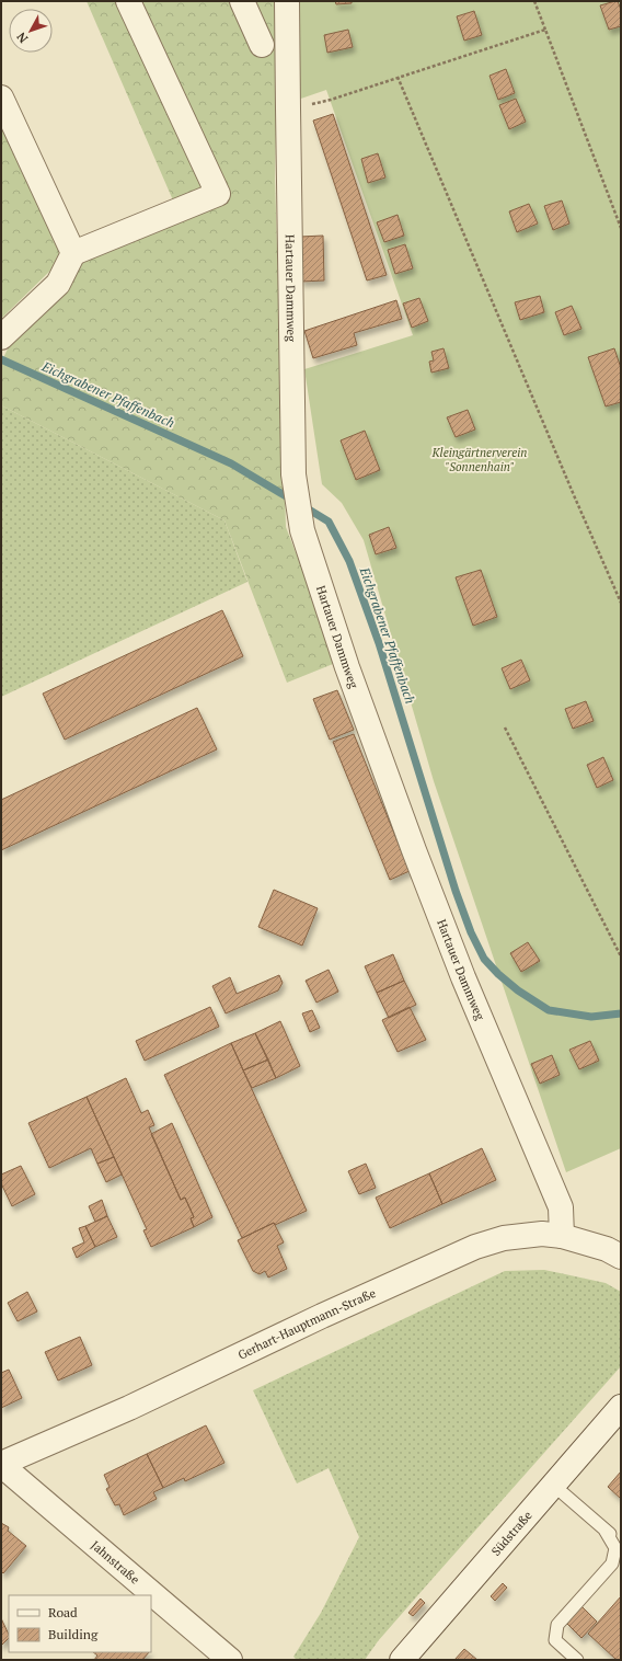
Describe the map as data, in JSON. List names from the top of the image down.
{
  "streets": {
    "street": [
      "Hartauer Dammweg",
      "Gerhart-Hauptmann-Straße",
      "Südstraße",
      "Jahnstraße"
    ]
  },
  "crossings": [
    ["Hartauer Dammweg", "Gerhart-Hauptmann-Straße"],
    ["Gerhart-Hauptmann-Straße", "Jahnstraße"]
  ],
  "water": ["Eichgrabener Pfaffenbach"],
  "parks": ["Kleingärtnerverein \"Sonnenhain\""],
  "legend": ["Road", "Building"],
  "north": "bottom left"
}
